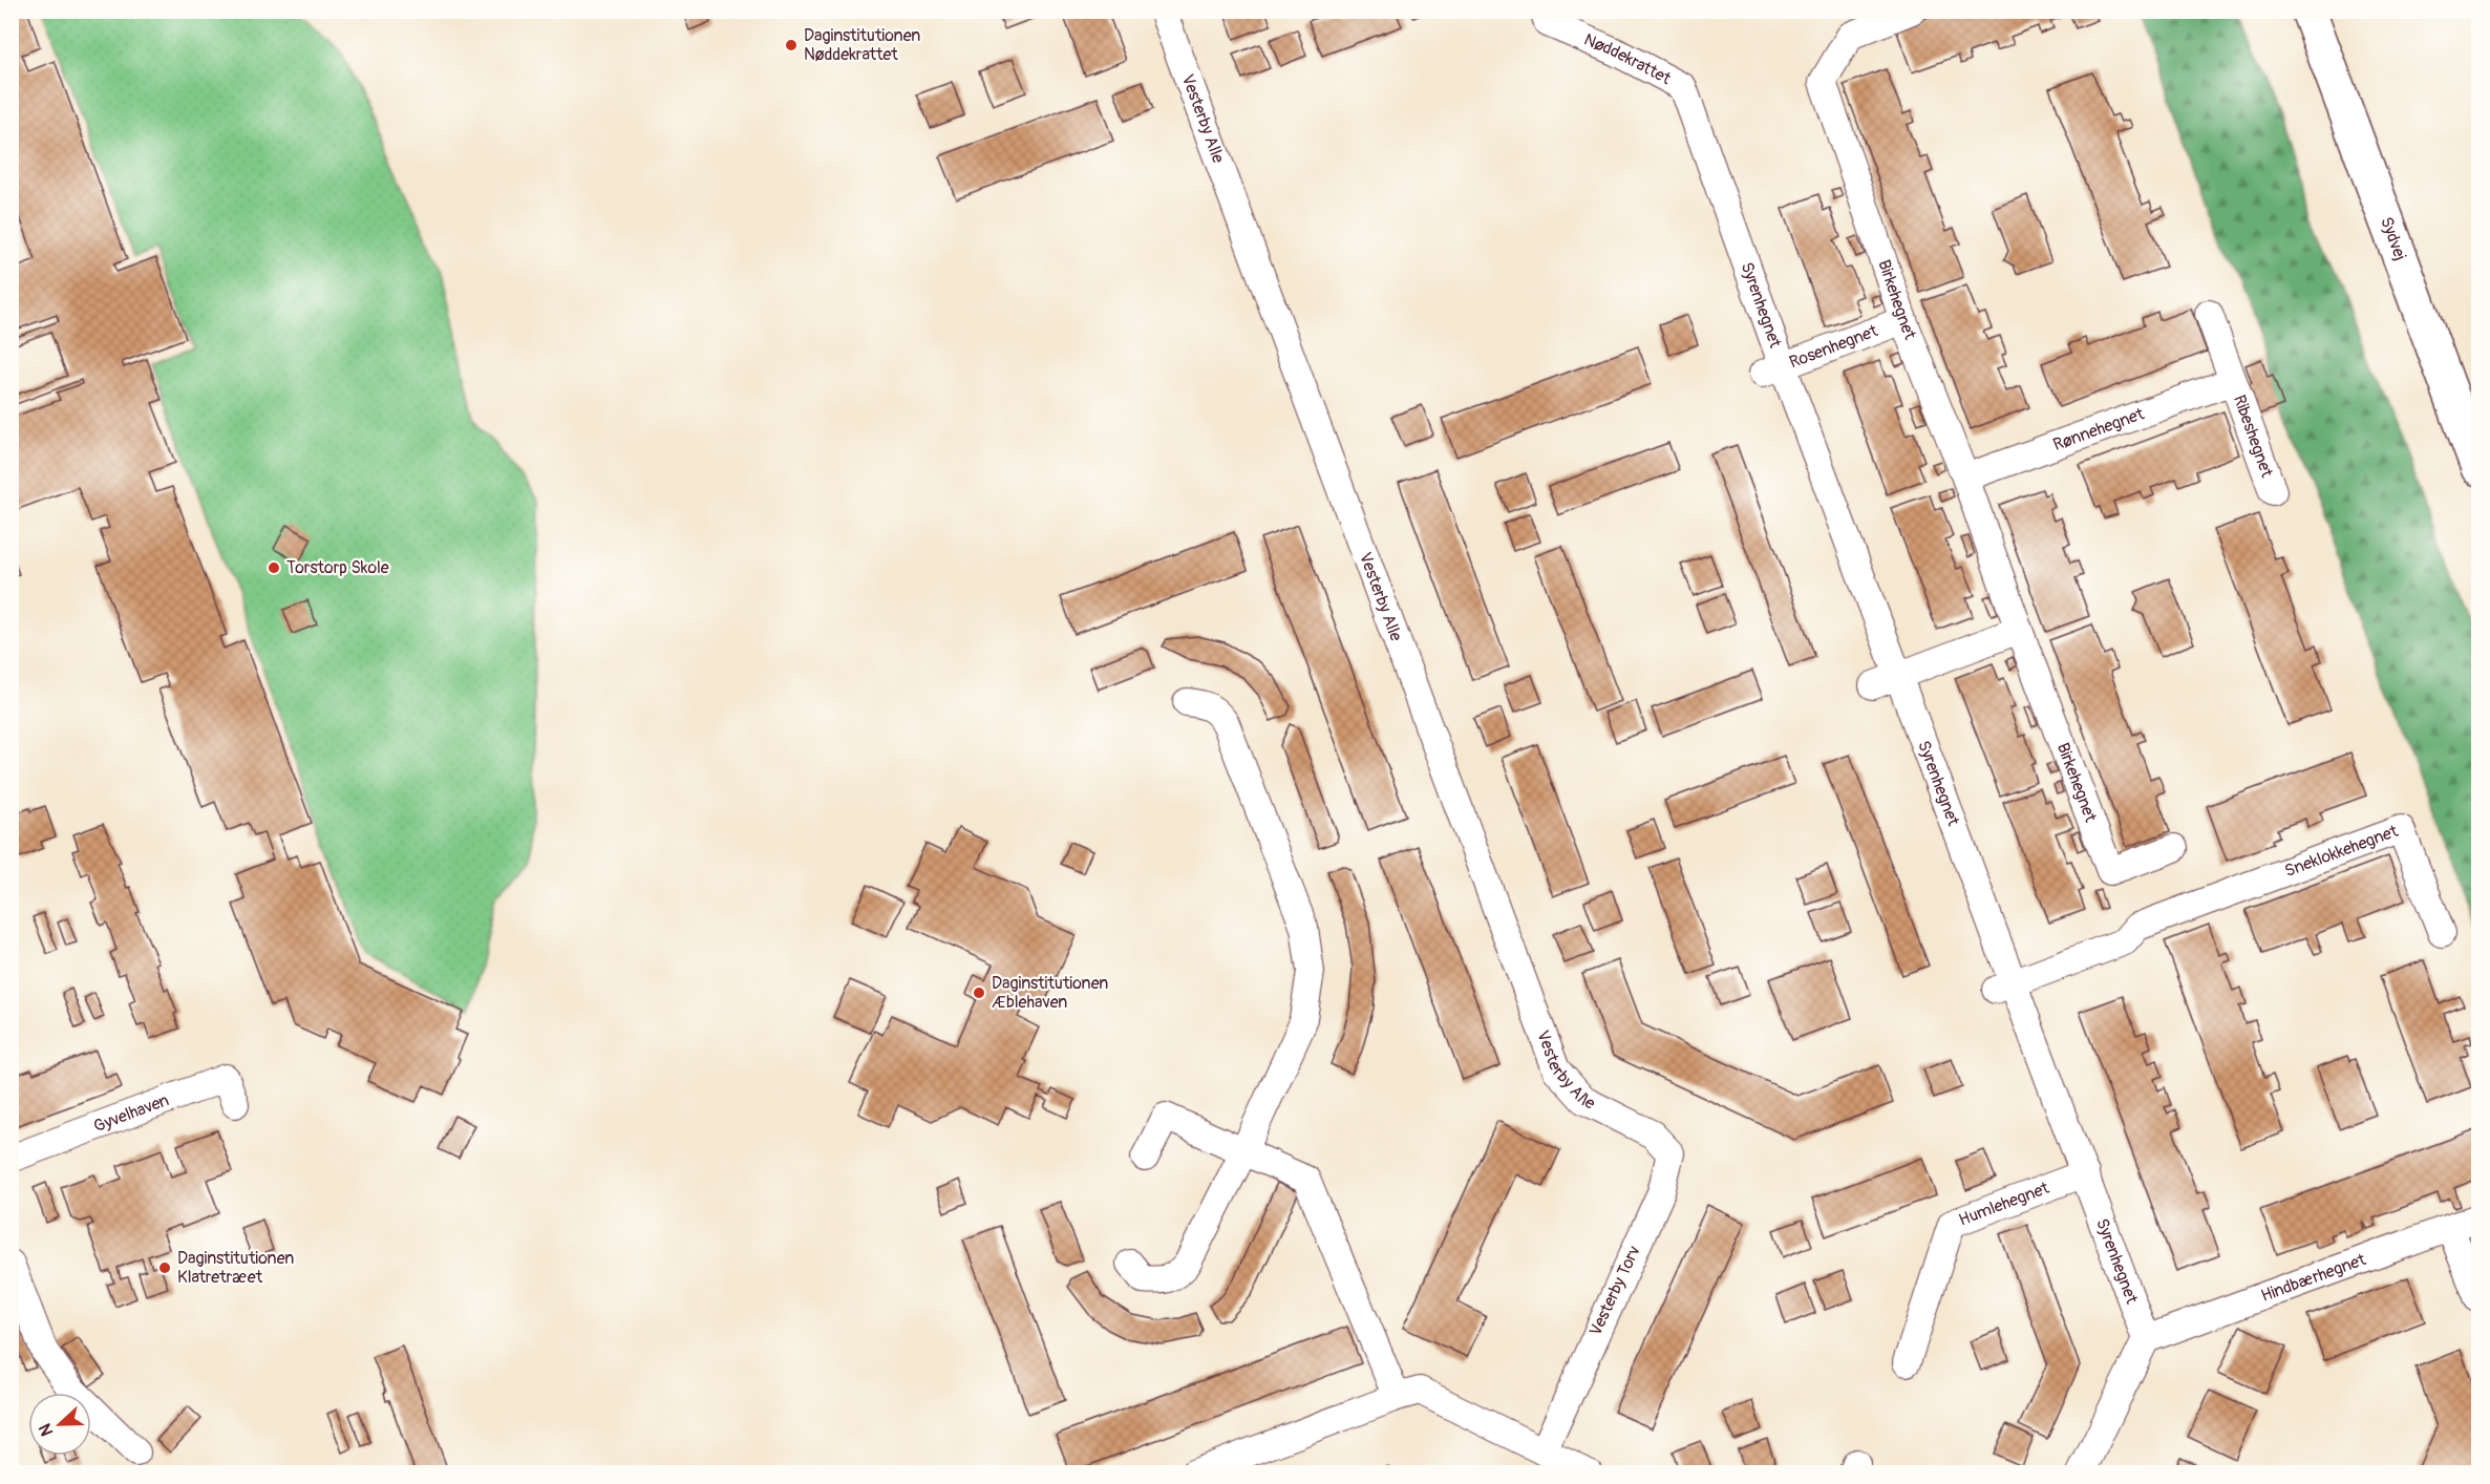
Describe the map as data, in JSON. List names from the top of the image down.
{
  "streets": {
    "main road": ["Sydvej"],
    "street": [
      "Nøddekrattet",
      "Vesterby Alle",
      "Birkehegnet",
      "Syrenhegnet",
      "Rosenhegnet",
      "Rønnehegnet",
      "Ribeshegnet",
      "Sneklokkehegnet",
      "Gyvelhaven",
      "Humlehegnet",
      "Hindbærhegnet",
      "Vesterby Torv"
    ]
  },
  "crossings": [
    ["Nøddekrattet", "Syrenhegnet"],
    ["Vesterby Alle", "Vesterby Torv"],
    ["Birkehegnet", "Rosenhegnet"],
    ["Birkehegnet", "Rønnehegnet"],
    ["Syrenhegnet", "Rosenhegnet"],
    ["Syrenhegnet", "Sneklokkehegnet"],
    ["Syrenhegnet", "Humlehegnet"],
    ["Syrenhegnet", "Hindbærhegnet"],
    ["Rønnehegnet", "Ribeshegnet"]
  ],
  "places": [
    "Daginstitutionen Nøddekrattet",
    "Torstorp Skole",
    "Daginstitutionen Æblehaven",
    "Daginstitutionen Klatretræet"
  ],
  "north": "left"
}
